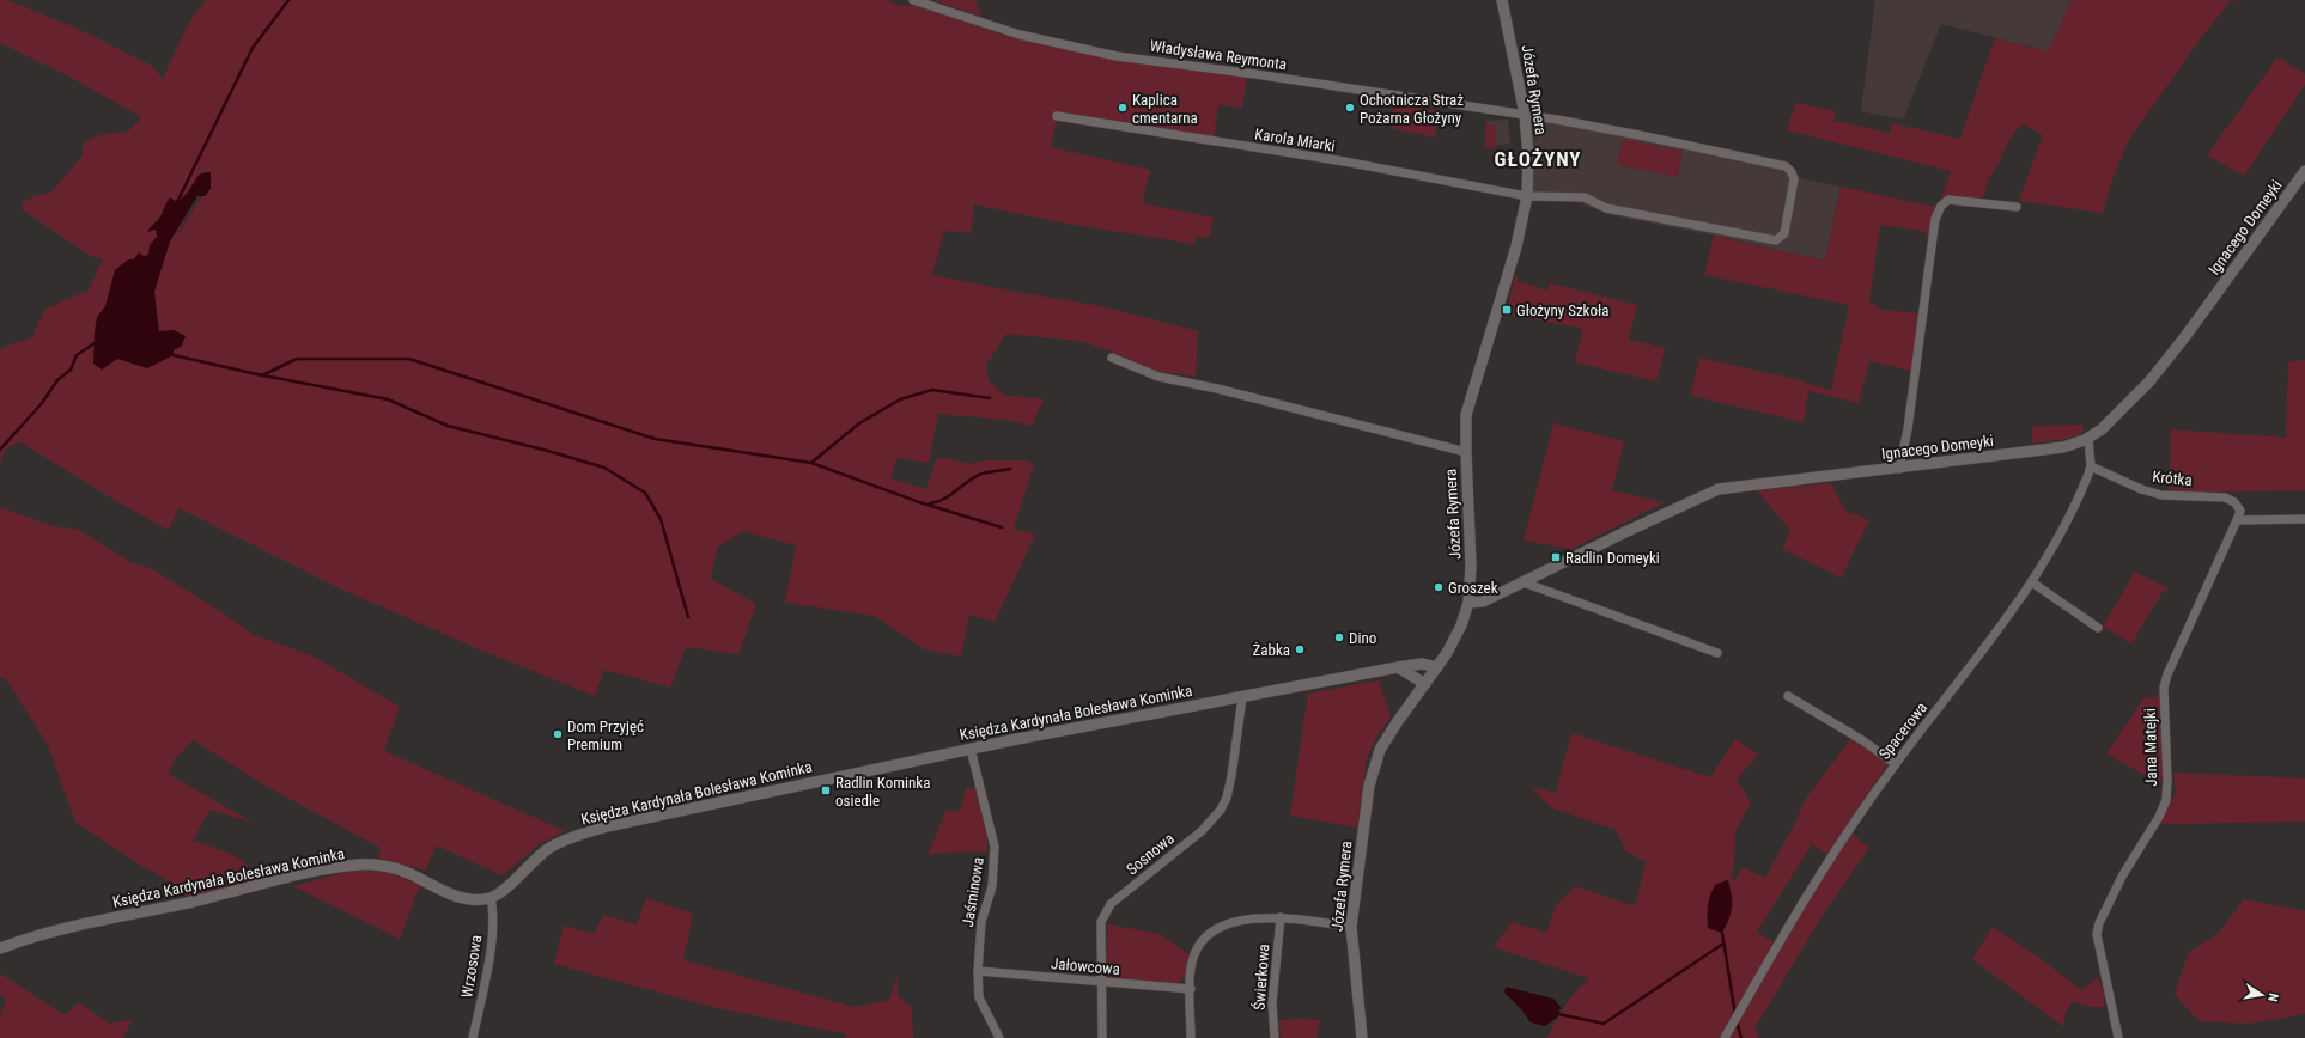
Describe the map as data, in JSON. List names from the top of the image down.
{
  "streets": {
    "street": [
      "Władysława Reymonta",
      "Józefa Rymera",
      "Karola Miarki",
      "Ignacego Domeyki",
      "Krótka",
      "Księdza Kardynała Bolesława Kominka",
      "Spacerowa",
      "Jana Matejki",
      "Sosnowa",
      "Jaśminowa",
      "Wrzosowa",
      "Jałowcowa",
      "Świerkowa"
    ]
  },
  "crossings": [
    ["Władysława Reymonta", "Józefa Rymera"],
    ["Władysława Reymonta", "Karola Miarki"],
    ["Józefa Rymera", "Karola Miarki"],
    ["Józefa Rymera", "Ignacego Domeyki"],
    ["Józefa Rymera", "Księdza Kardynała Bolesława Kominka"],
    ["Ignacego Domeyki", "Spacerowa"],
    ["Krótka", "Spacerowa"],
    ["Krótka", "Jana Matejki"],
    ["Księdza Kardynała Bolesława Kominka", "Sosnowa"],
    ["Księdza Kardynała Bolesława Kominka", "Jaśminowa"],
    ["Księdza Kardynała Bolesława Kominka", "Wrzosowa"],
    ["Sosnowa", "Jałowcowa"],
    ["Jaśminowa", "Jałowcowa"]
  ],
  "districts": ["GŁOŻYNY"],
  "places": {
    "other": [
      "Kaplica cmentarna",
      "Ochotnicza Straż Pożarna Głożyny",
      "Groszek",
      "Dino",
      "Żabka",
      "Dom Przyjęć Premium"
    ],
    "transit": ["Głożyny Szkoła", "Radlin Domeyki", "Radlin Kominka osiedle"]
  },
  "north": "right"
}
